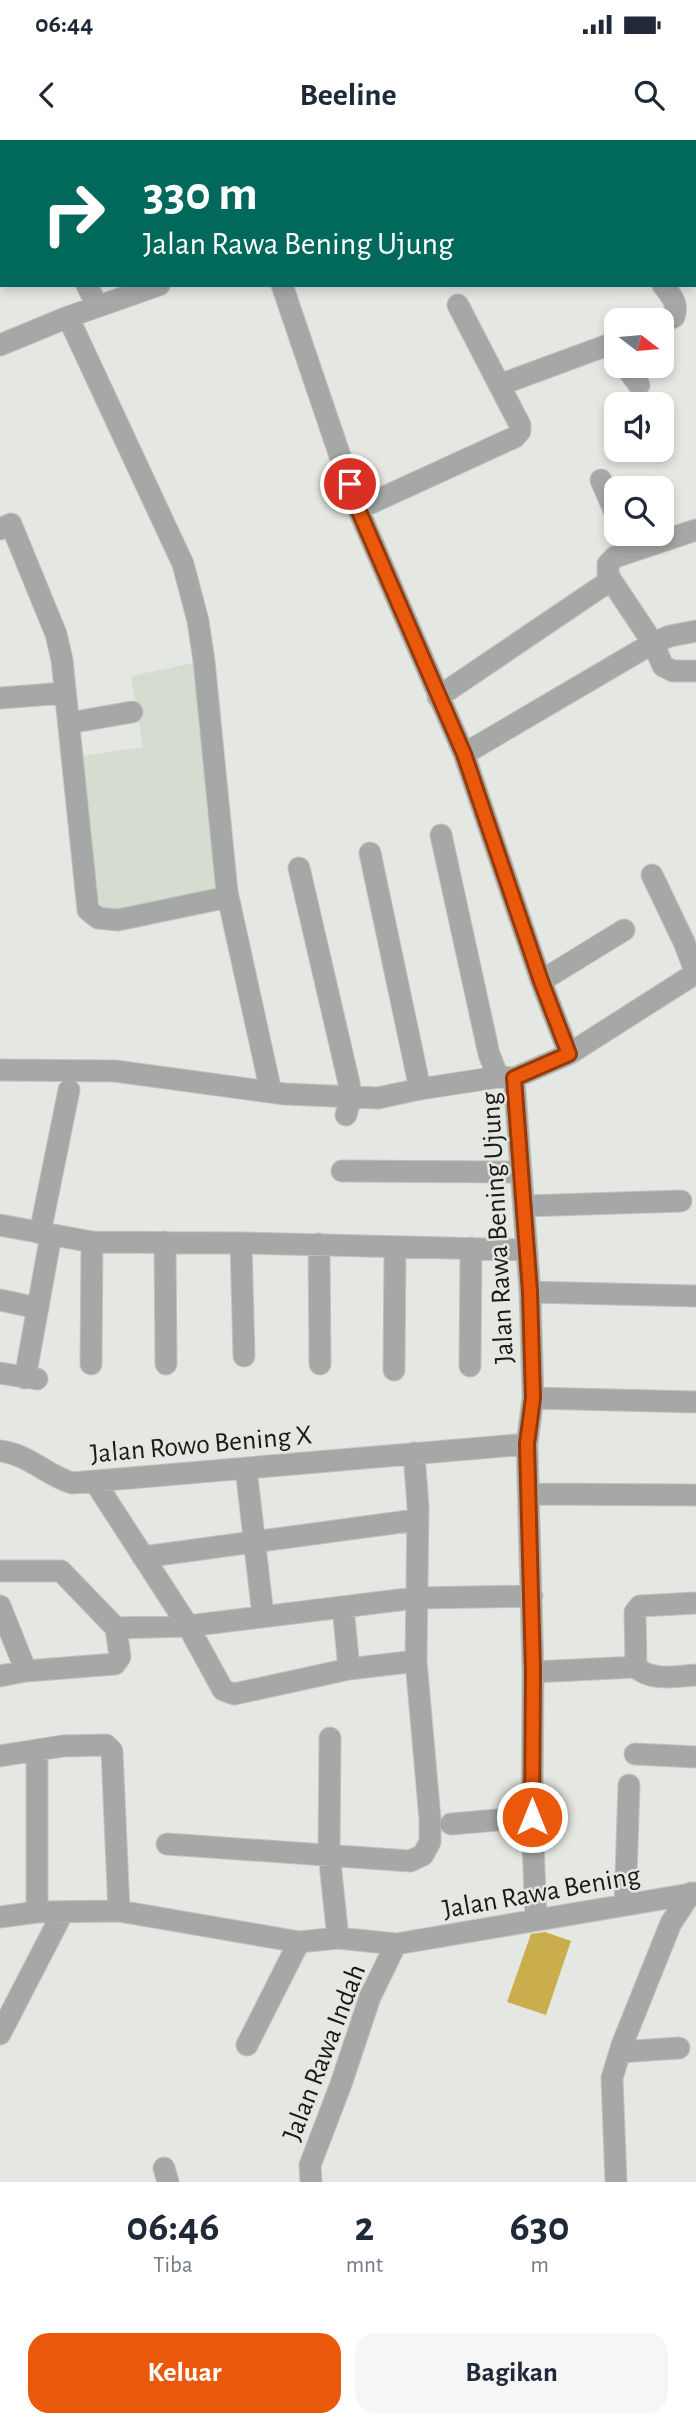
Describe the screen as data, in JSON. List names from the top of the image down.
{
  "streets": {
    "street": [
      "Jalan Rawa Bening Ujung",
      "Jalan Rowo Bening X",
      "Jalan Rawa Bening",
      "Jalan Rawa Indah"
    ]
  },
  "crossings": [
    ["Jalan Rawa Bening Ujung", "Jalan Rowo Bening X"],
    ["Jalan Rawa Bening Ujung", "Jalan Rawa Bening"],
    ["Jalan Rawa Bening", "Jalan Rawa Indah"]
  ],
  "north": "right",
  "page": {
    "status": "06:44",
    "header": "Beeline",
    "turn": ["330 m", "Jalan Rawa Bening Ujung"],
    "eta": [
      "06:46",
      "Tiba",
      "2",
      "mnt",
      "630",
      "m"
    ],
    "buttons": ["Keluar", "Bagikan"]
  }
}
